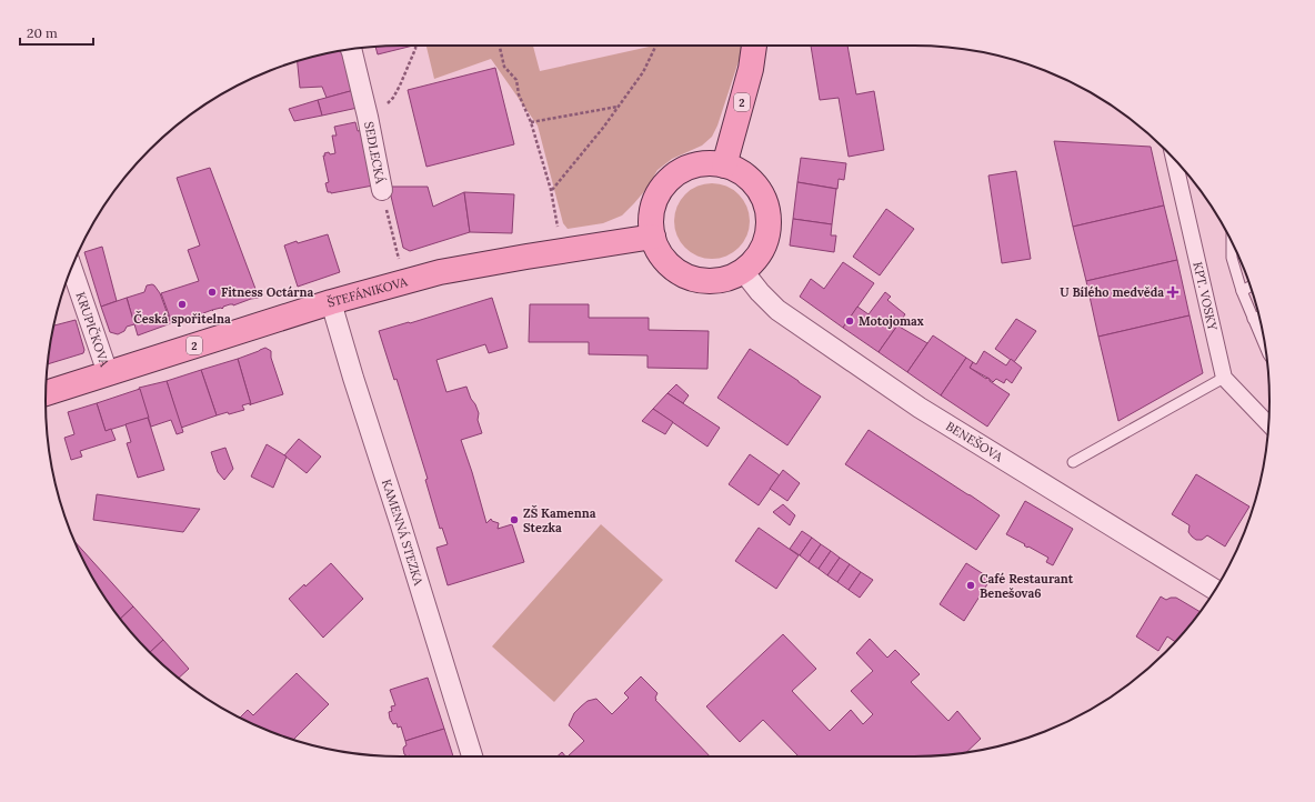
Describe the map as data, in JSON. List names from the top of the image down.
{
  "streets": {
    "main road": ["2", "ŠTEFÁNIKOVA"],
    "street": [
      "SEDLECKÁ",
      "KPT. VOSKY",
      "KRUPIČKOVA",
      "BENEŠOVA",
      "KAMENNÁ STEZKA"
    ]
  },
  "crossings": [
    ["2", "ŠTEFÁNIKOVA"],
    ["2", "BENEŠOVA"],
    ["ŠTEFÁNIKOVA", "KRUPIČKOVA"],
    ["ŠTEFÁNIKOVA", "BENEŠOVA"],
    ["ŠTEFÁNIKOVA", "KAMENNÁ STEZKA"]
  ],
  "places": {
    "other": [
      "Fitness Octárna",
      "Česká spořitelna",
      "Motojomax",
      "ZŠ Kamenna Stezka",
      "Café Restaurant Benešova6"
    ],
    "health": ["U Bílého medvěda"]
  },
  "scale_bar": "20 m"
}
